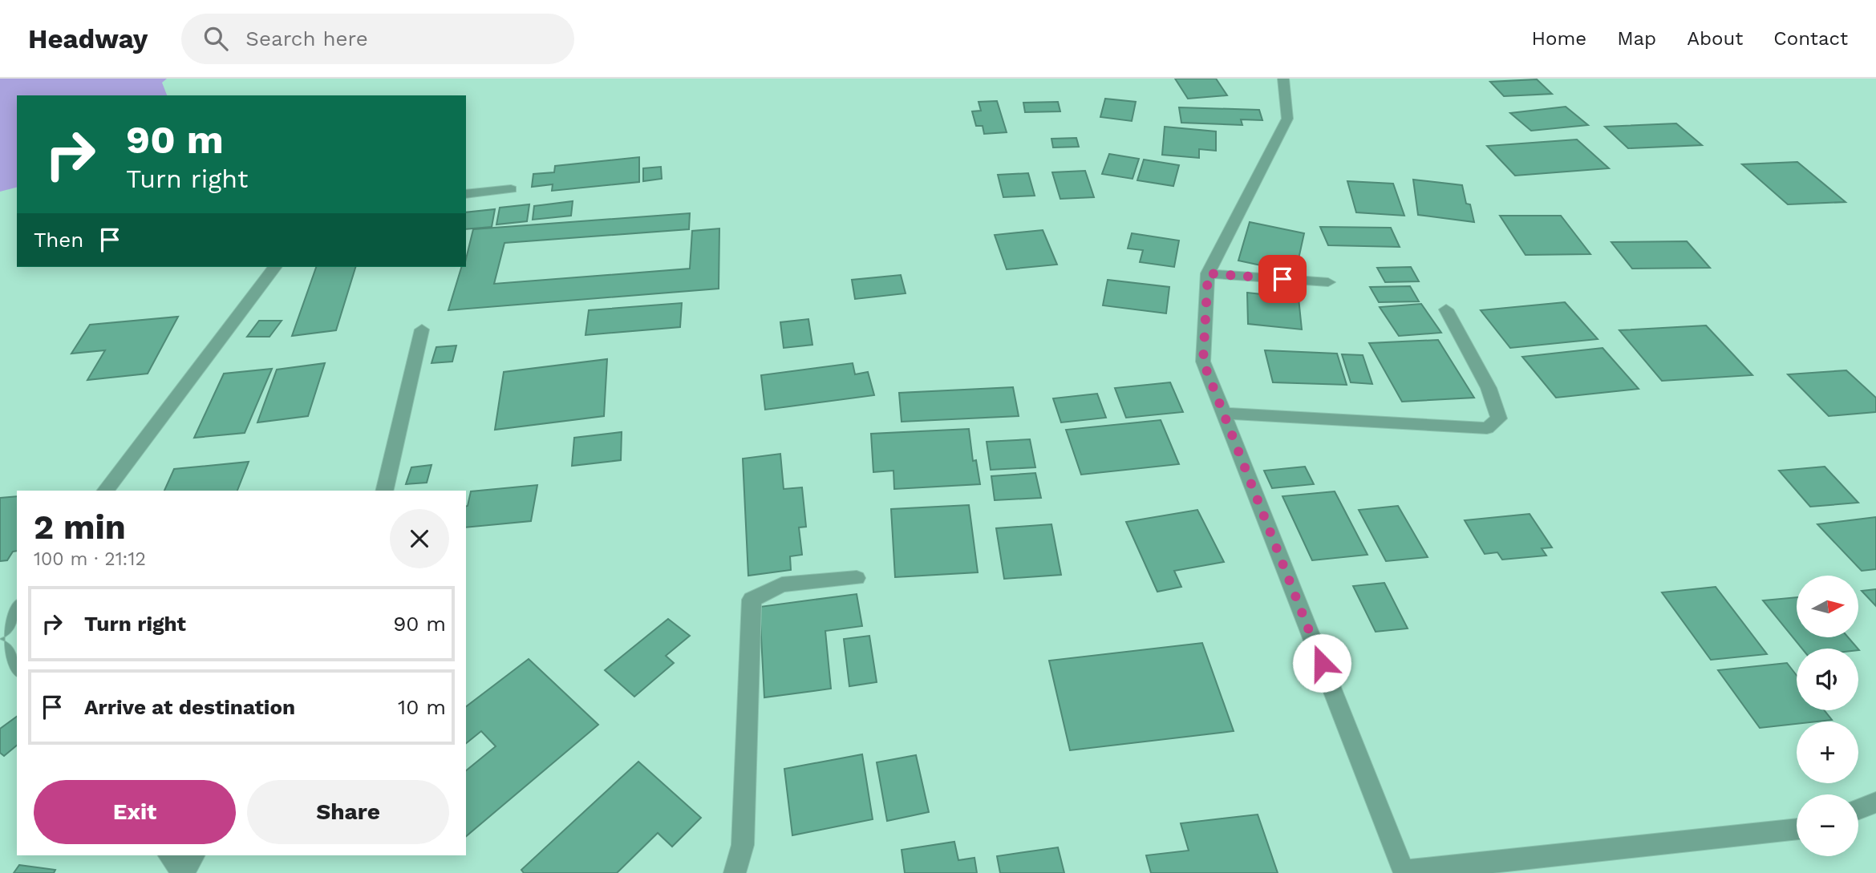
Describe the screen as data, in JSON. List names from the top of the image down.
{
  "north": "right",
  "page": {
    "header": "Headway",
    "search": "Search here",
    "nav": [
      "Home",
      "Map",
      "About",
      "Contact"
    ],
    "turn": ["90 m", "Turn right"],
    "then": "Then",
    "heading": ["2 min", "100 m · 21:12"],
    "map_buttons": ["+", "−"],
    "list": [
      {
        "name": "Turn right",
        "value": "90 m"
      },
      {
        "name": "Arrive at destination",
        "value": "10 m"
      }
    ],
    "buttons": ["Exit", "Share"]
  }
}
